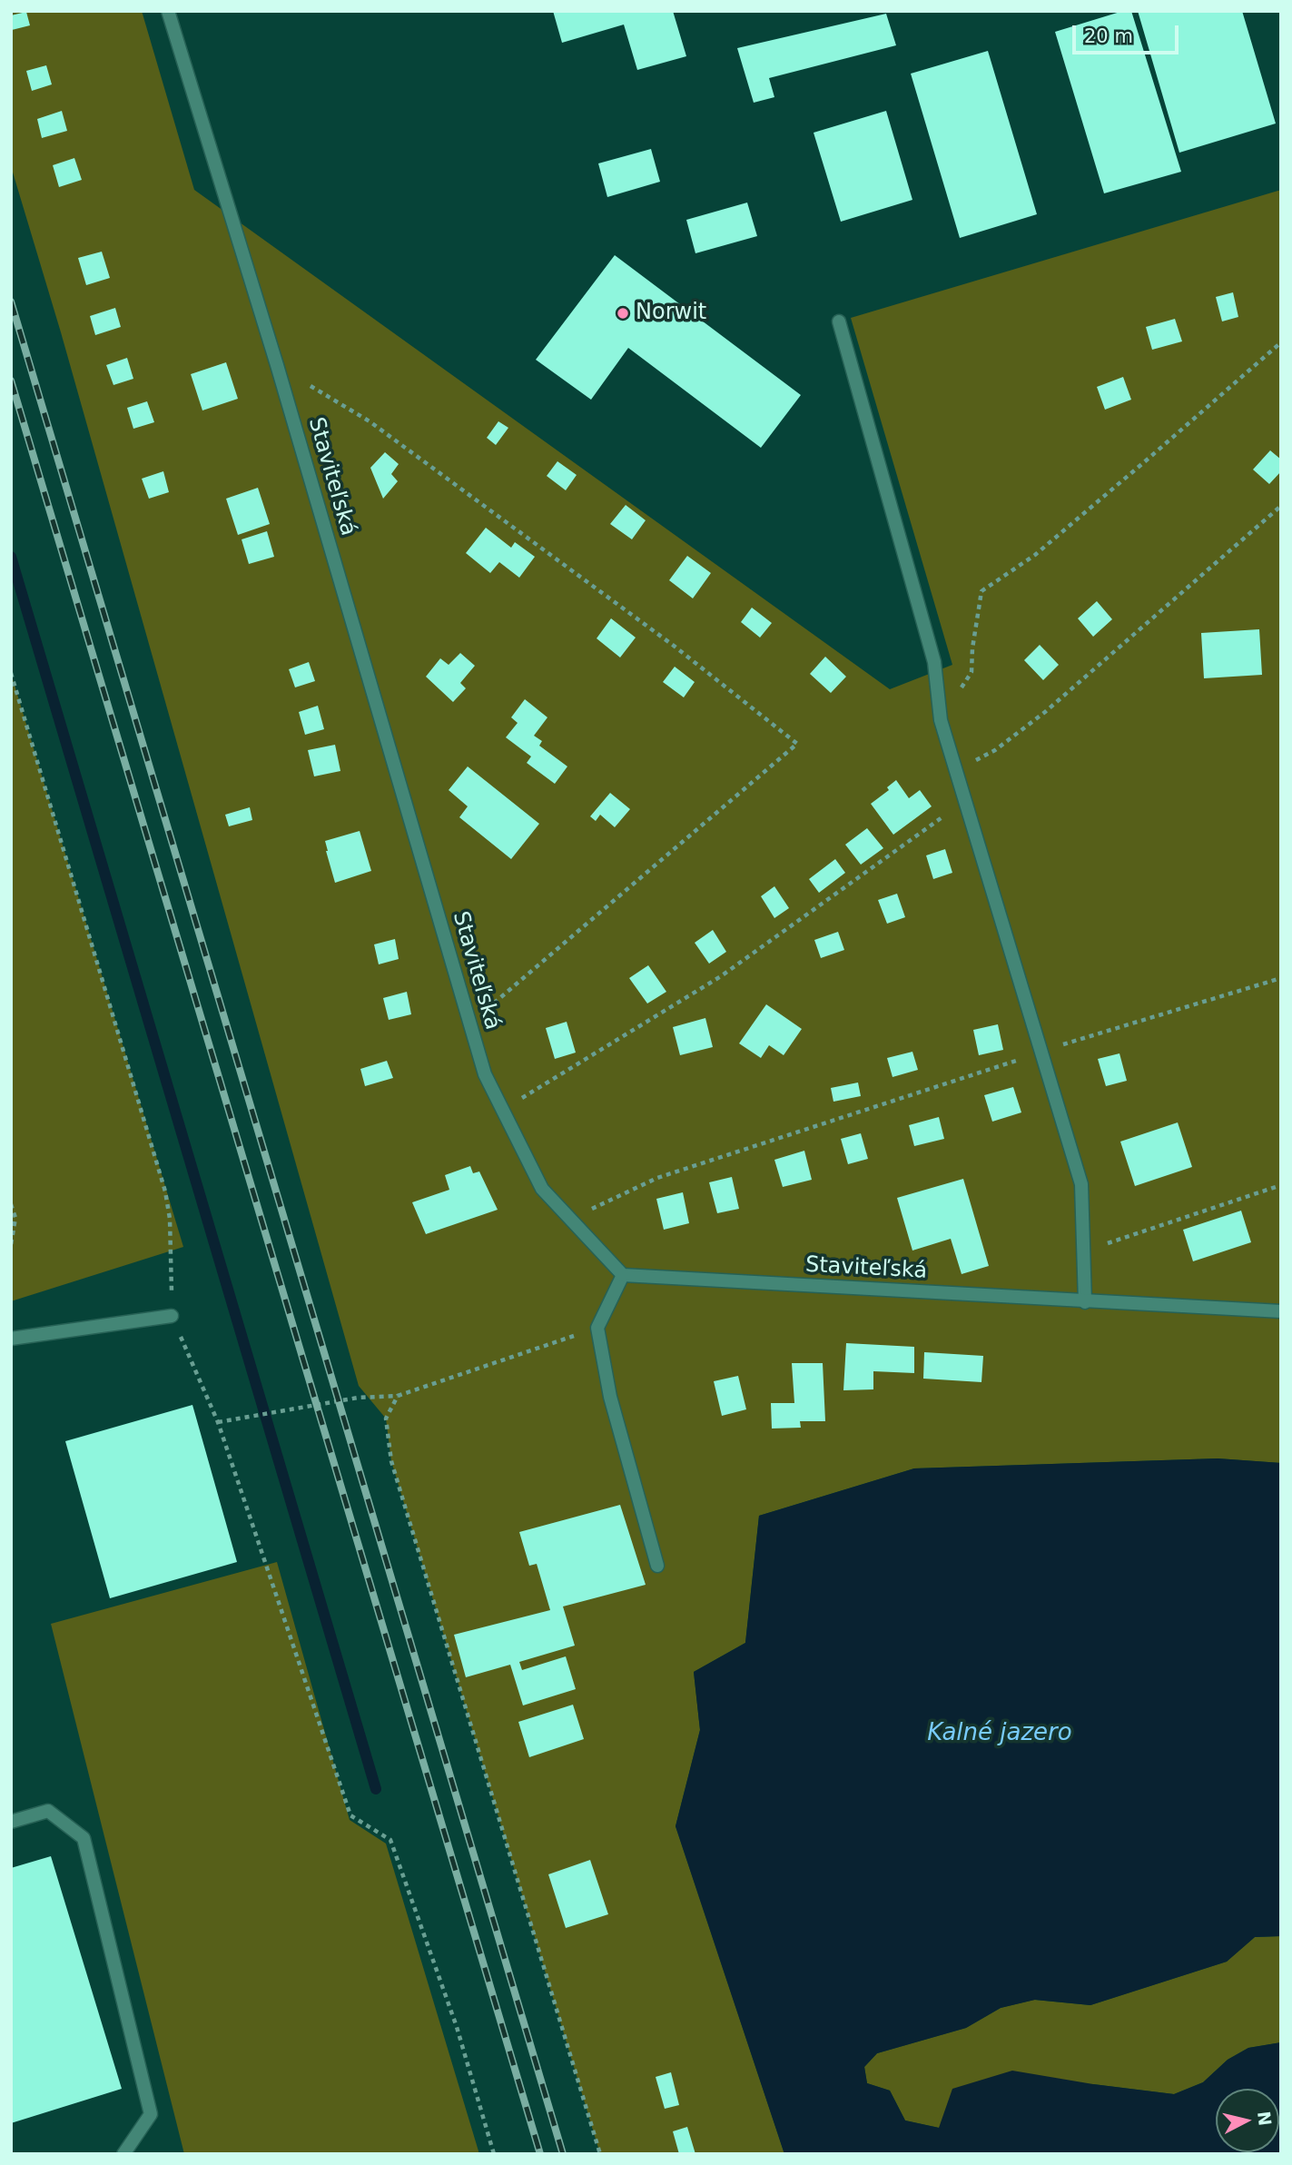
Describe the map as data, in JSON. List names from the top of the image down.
{
  "streets": {
    "street": ["Staviteľská"]
  },
  "water": ["Kalné jazero"],
  "places": ["Norwit"],
  "scale_bar": "20 m",
  "north": "right"
}
